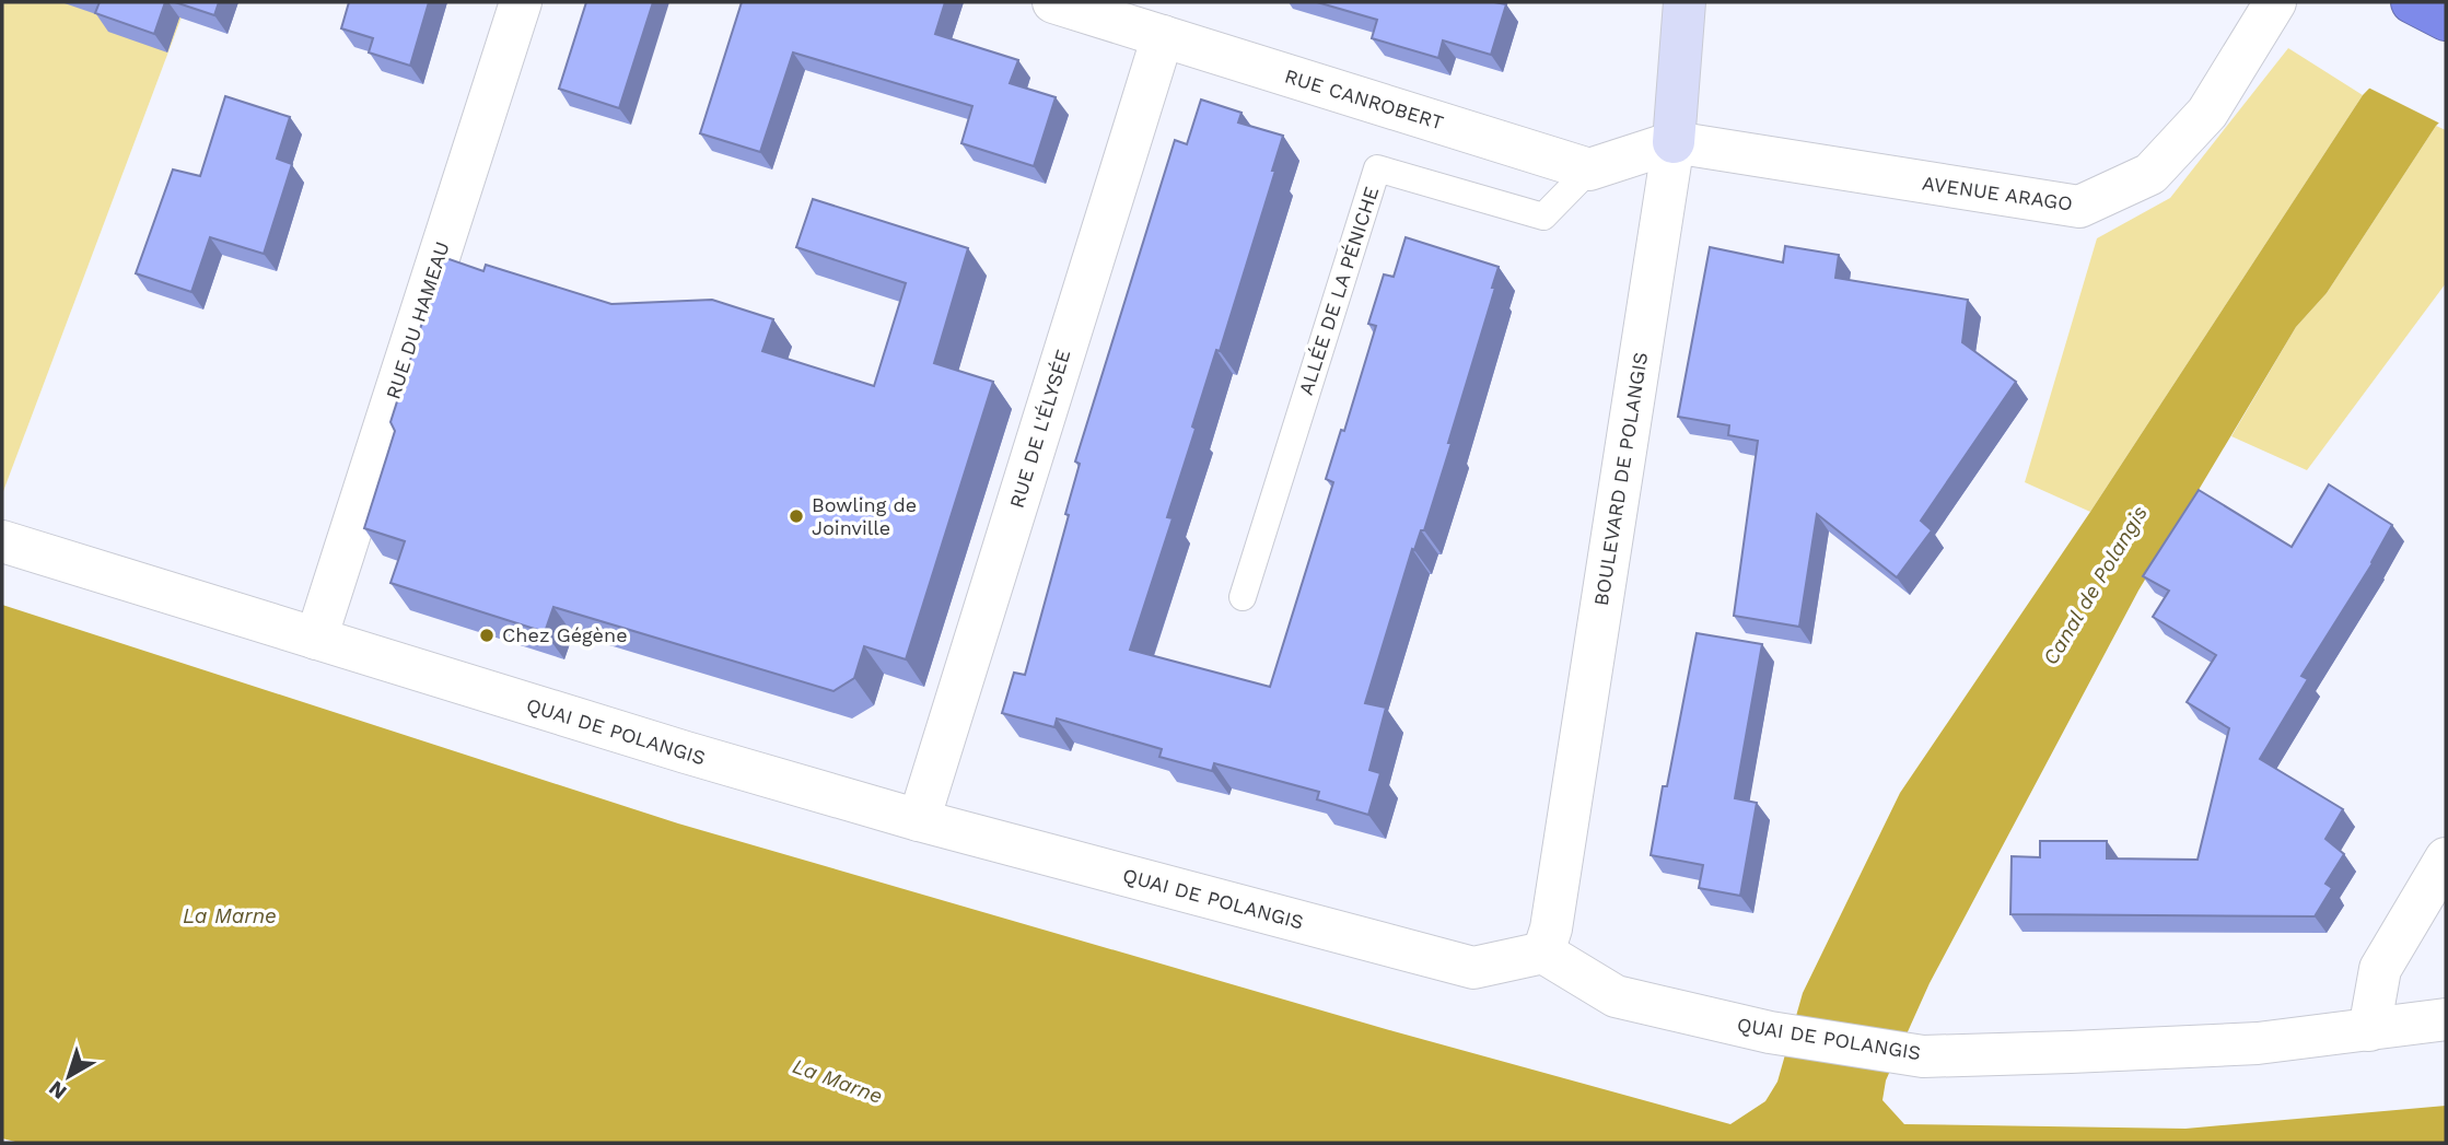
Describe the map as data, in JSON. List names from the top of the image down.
{
  "streets": {
    "street": [
      "RUE CANROBERT",
      "AVENUE ARAGO",
      "RUE DU HAMEAU",
      "RUE DE L'ÉLYSÉE",
      "BOULEVARD DE POLANGIS",
      "QUAI DE POLANGIS"
    ],
    "lane": ["ALLÉE DE LA PÉNICHE"]
  },
  "crossings": [
    ["RUE CANROBERT", "ALLÉE DE LA PÉNICHE"],
    ["RUE CANROBERT", "RUE DE L'ÉLYSÉE"],
    ["AVENUE ARAGO", "BOULEVARD DE POLANGIS"],
    ["RUE DU HAMEAU", "QUAI DE POLANGIS"],
    ["RUE DE L'ÉLYSÉE", "QUAI DE POLANGIS"],
    ["BOULEVARD DE POLANGIS", "QUAI DE POLANGIS"]
  ],
  "water": ["Canal de Polangis", "La Marne"],
  "places": ["Bowling de Joinville", "Chez Gégène"],
  "north": "bottom left"
}
